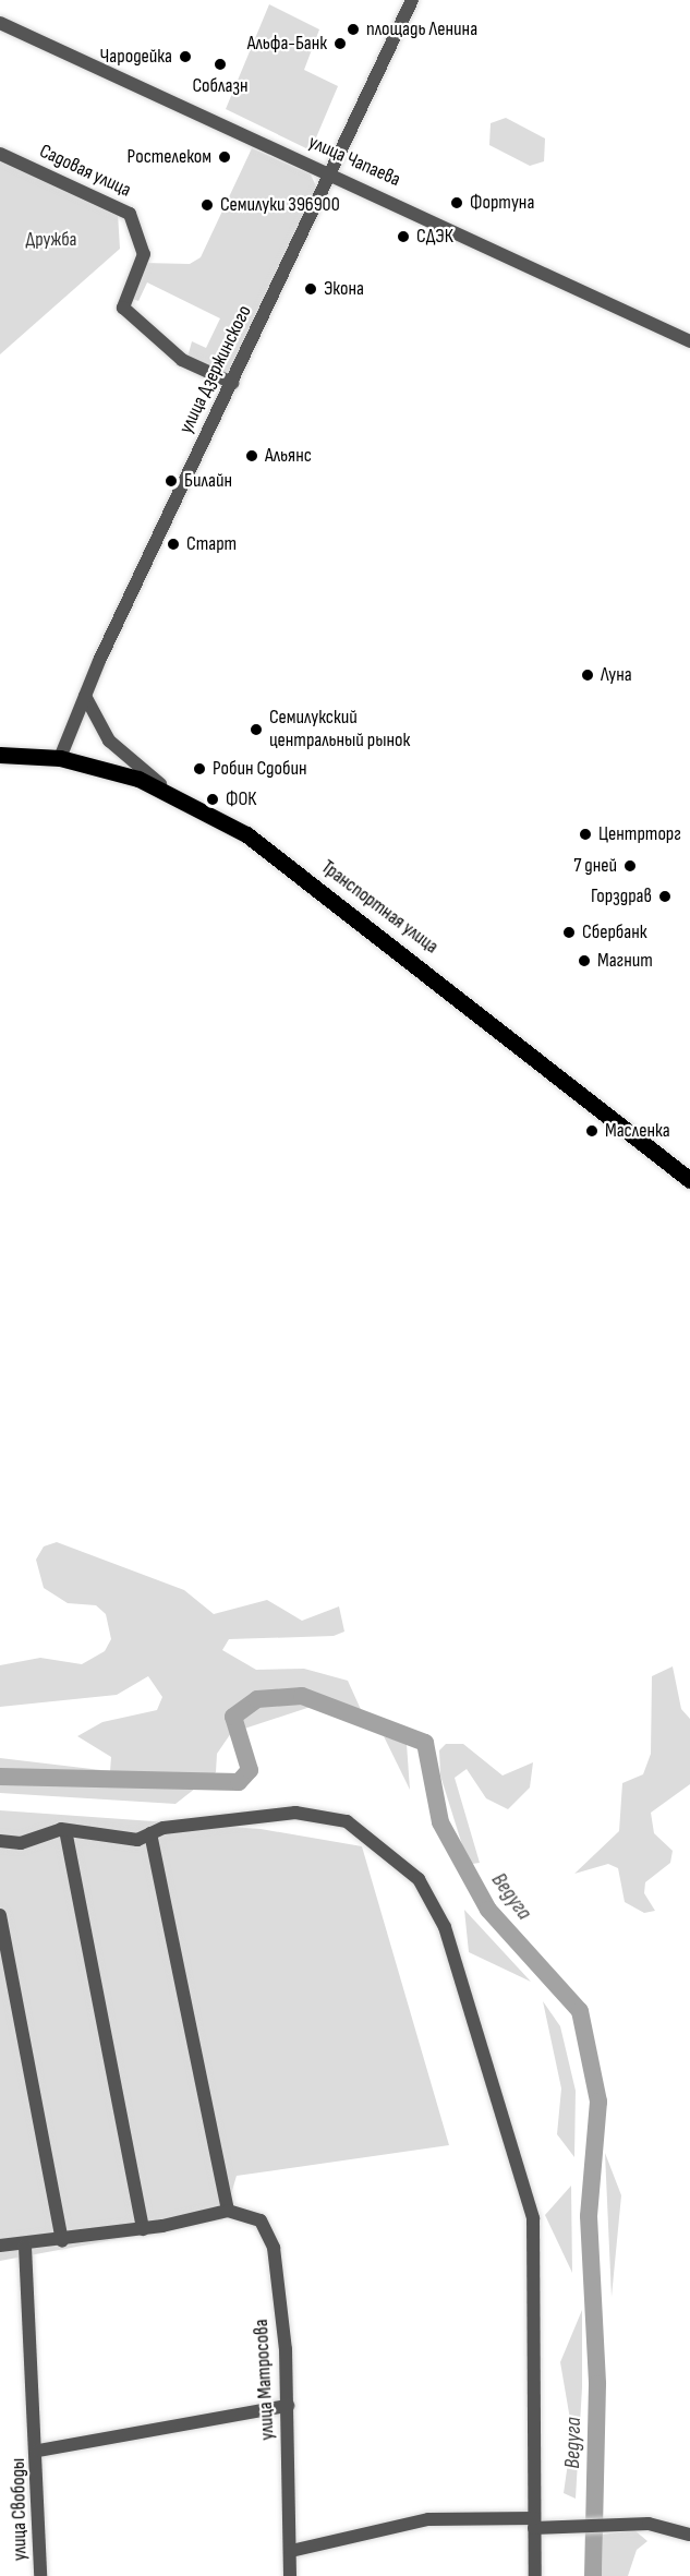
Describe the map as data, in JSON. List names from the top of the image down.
{
  "streets": {
    "main road": ["Транспортная улица"],
    "street": [
      "улица Чапаева",
      "Садовая улица",
      "улица Дзержинского",
      "улица Матросова",
      "улица Свободы"
    ]
  },
  "crossings": [
    ["улица Чапаева", "улица Дзержинского"],
    ["Садовая улица", "улица Дзержинского"],
    ["улица Дзержинского", "Транспортная улица"]
  ],
  "water": ["Ведуга"],
  "parks": ["Дружба"],
  "places": [
    "площадь Ленина",
    "Альфа-Банк",
    "Чародейка",
    "Соблазн",
    "Ростелеком",
    "Фортуна",
    "Семилуки 396900",
    "СДЭК",
    "Экона",
    "Альянс",
    "Билайн",
    "Старт",
    "Луна",
    "Семилукский центральный рынок",
    "Робин Сдобин",
    "ФОК",
    "Центрторг",
    "7 дней",
    "Горздрав",
    "Сбербанк",
    "Магнит",
    "Масленка"
  ]
}
